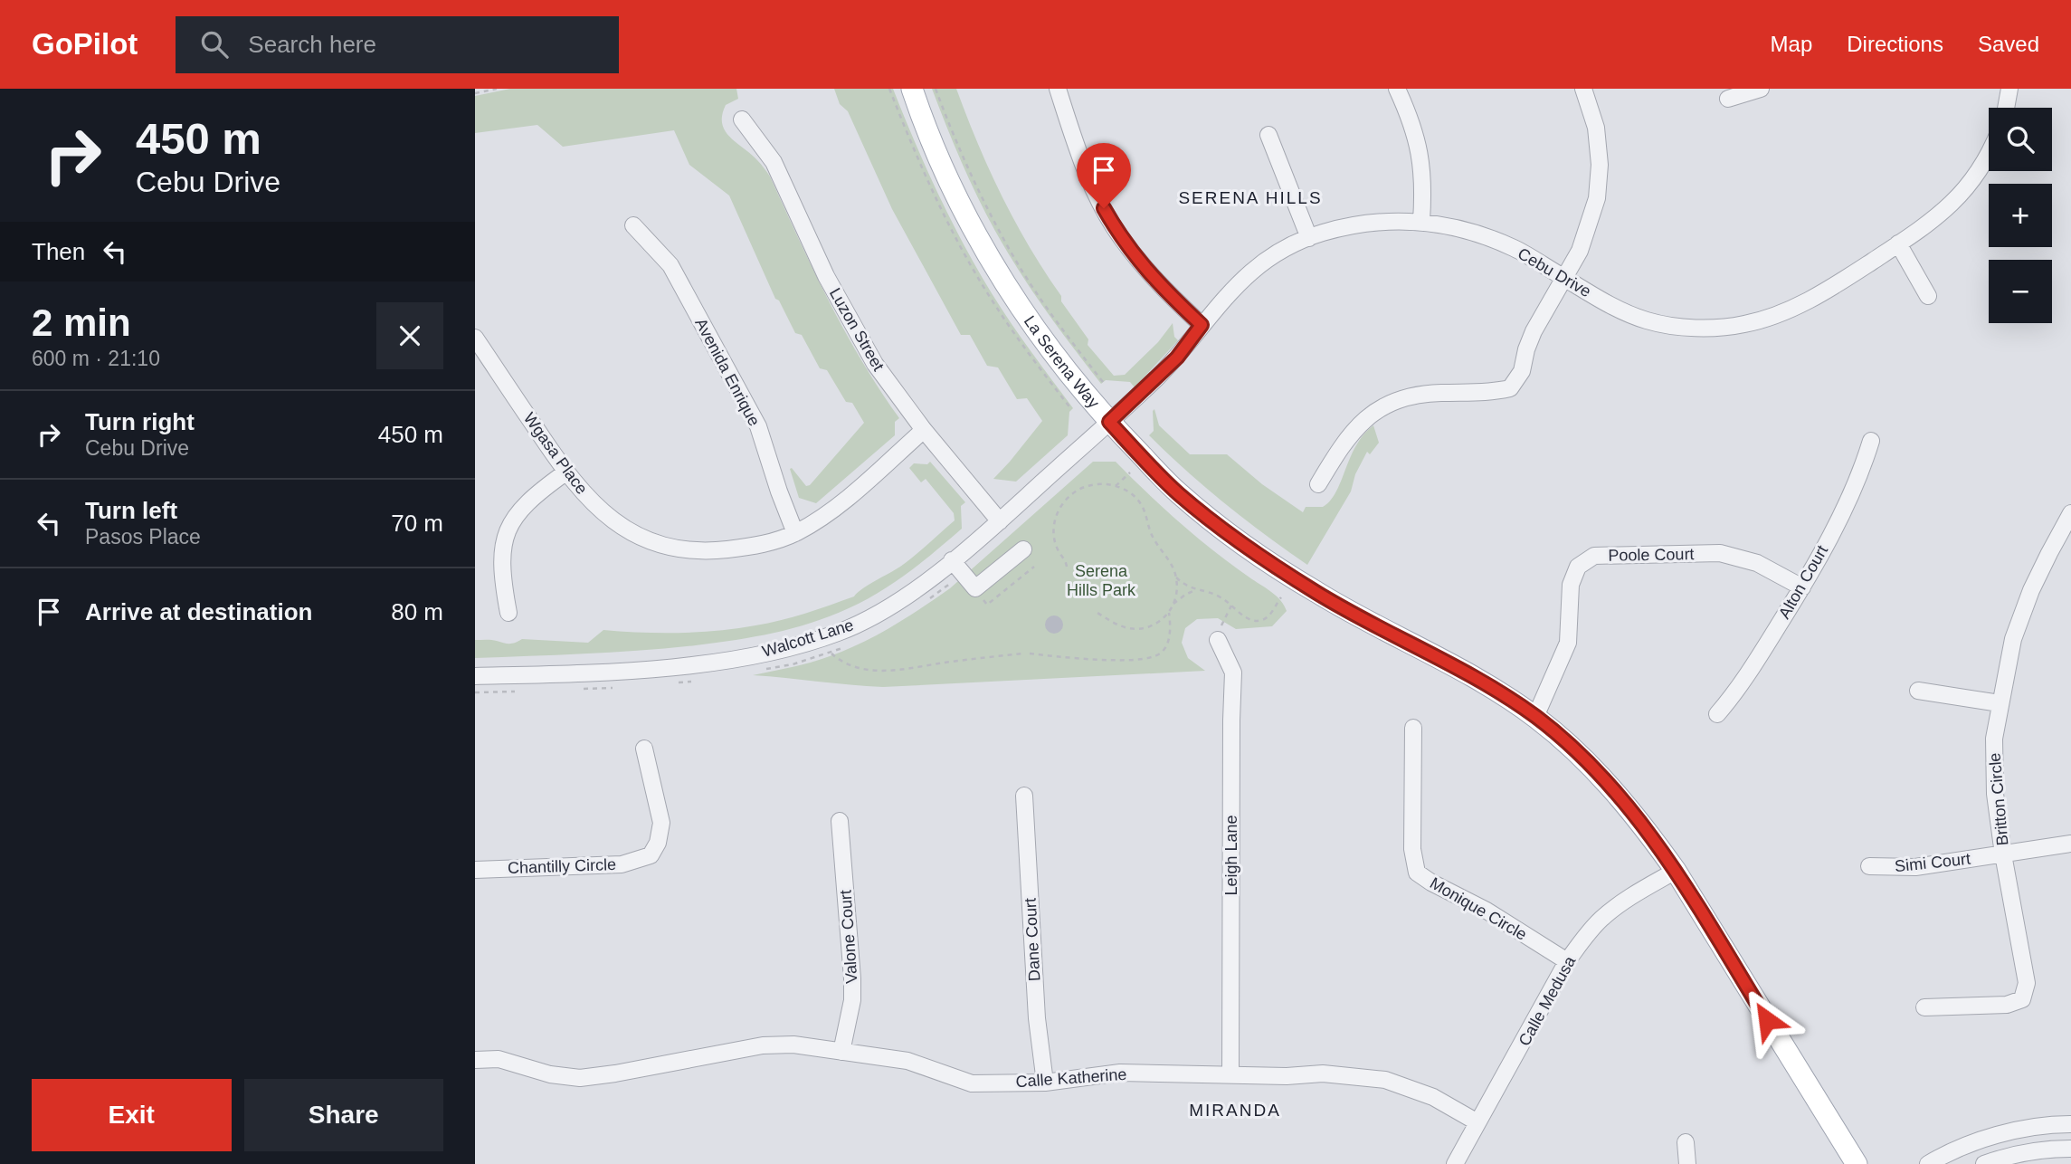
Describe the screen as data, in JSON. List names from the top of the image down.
{
  "streets": {
    "main road": ["La Serena Way"],
    "street": [
      "Cebu Drive",
      "Luzon Street",
      "Avenida Enrique",
      "Wgasa Place",
      "Poole Court",
      "Alton Court",
      "Walcott Lane",
      "Britton Circle",
      "Leigh Lane",
      "Simi Court",
      "Chantilly Circle",
      "Monique Circle",
      "Valone Court",
      "Dane Court",
      "Calle Medusa",
      "Calle Katherine"
    ]
  },
  "crossings": [
    ["Cebu Drive", "La Serena Way"],
    ["Cebu Drive", "Walcott Lane"],
    ["Luzon Street", "Wgasa Place"],
    ["Luzon Street", "Walcott Lane"],
    ["La Serena Way", "Poole Court"],
    ["La Serena Way", "Walcott Lane"],
    ["La Serena Way", "Calle Medusa"],
    ["Avenida Enrique", "Wgasa Place"],
    ["Poole Court", "Alton Court"],
    ["Britton Circle", "Simi Court"],
    ["Leigh Lane", "Calle Katherine"],
    ["Monique Circle", "Calle Medusa"],
    ["Valone Court", "Calle Katherine"],
    ["Dane Court", "Calle Katherine"],
    ["Calle Medusa", "Calle Katherine"]
  ],
  "districts": ["SERENA HILLS", "MIRANDA"],
  "parks": ["Serena Hills Park"],
  "page": {
    "header": "GoPilot",
    "search": "Search here",
    "nav": ["Map", "Directions", "Saved"],
    "turn": ["450 m", "Cebu Drive"],
    "map_buttons": ["+", "−"],
    "then": "Then",
    "heading": ["2 min", "600 m · 21:10"],
    "list": [
      {
        "name": "Turn right",
        "note": "Cebu Drive",
        "value": "450 m"
      },
      {
        "name": "Turn left",
        "note": "Pasos Place",
        "value": "70 m"
      },
      {
        "name": "Arrive at destination",
        "value": "80 m"
      }
    ],
    "buttons": ["Exit", "Share"]
  }
}
